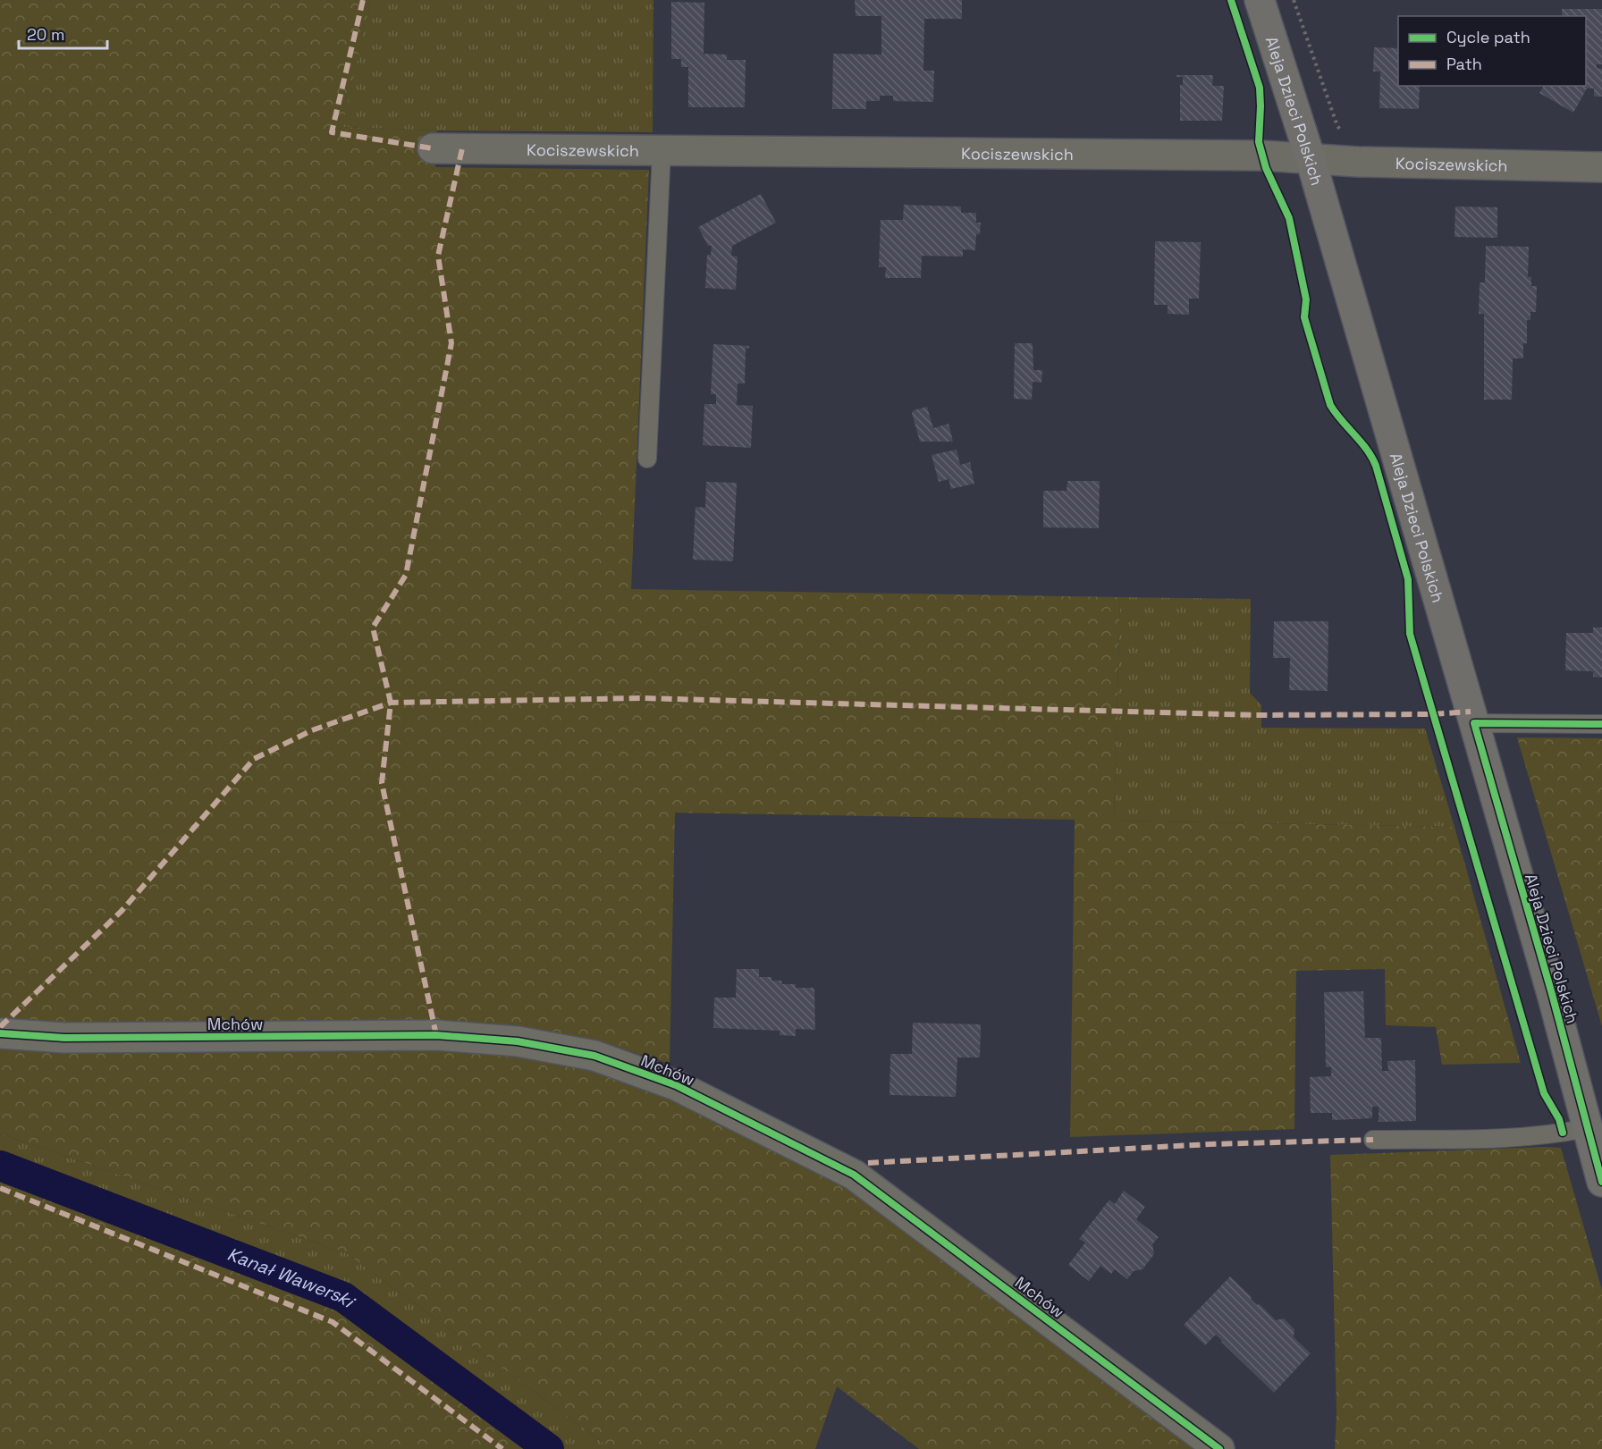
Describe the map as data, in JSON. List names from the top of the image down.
{
  "streets": {
    "street": ["Aleja Dzieci Polskich", "Kociszewskich", "Mchów"]
  },
  "crossings": [
    ["Aleja Dzieci Polskich", "Kociszewskich"]
  ],
  "water": ["Kanał Wawerski"],
  "legend": ["Cycle path", "Path"],
  "scale_bar": "20 m"
}
